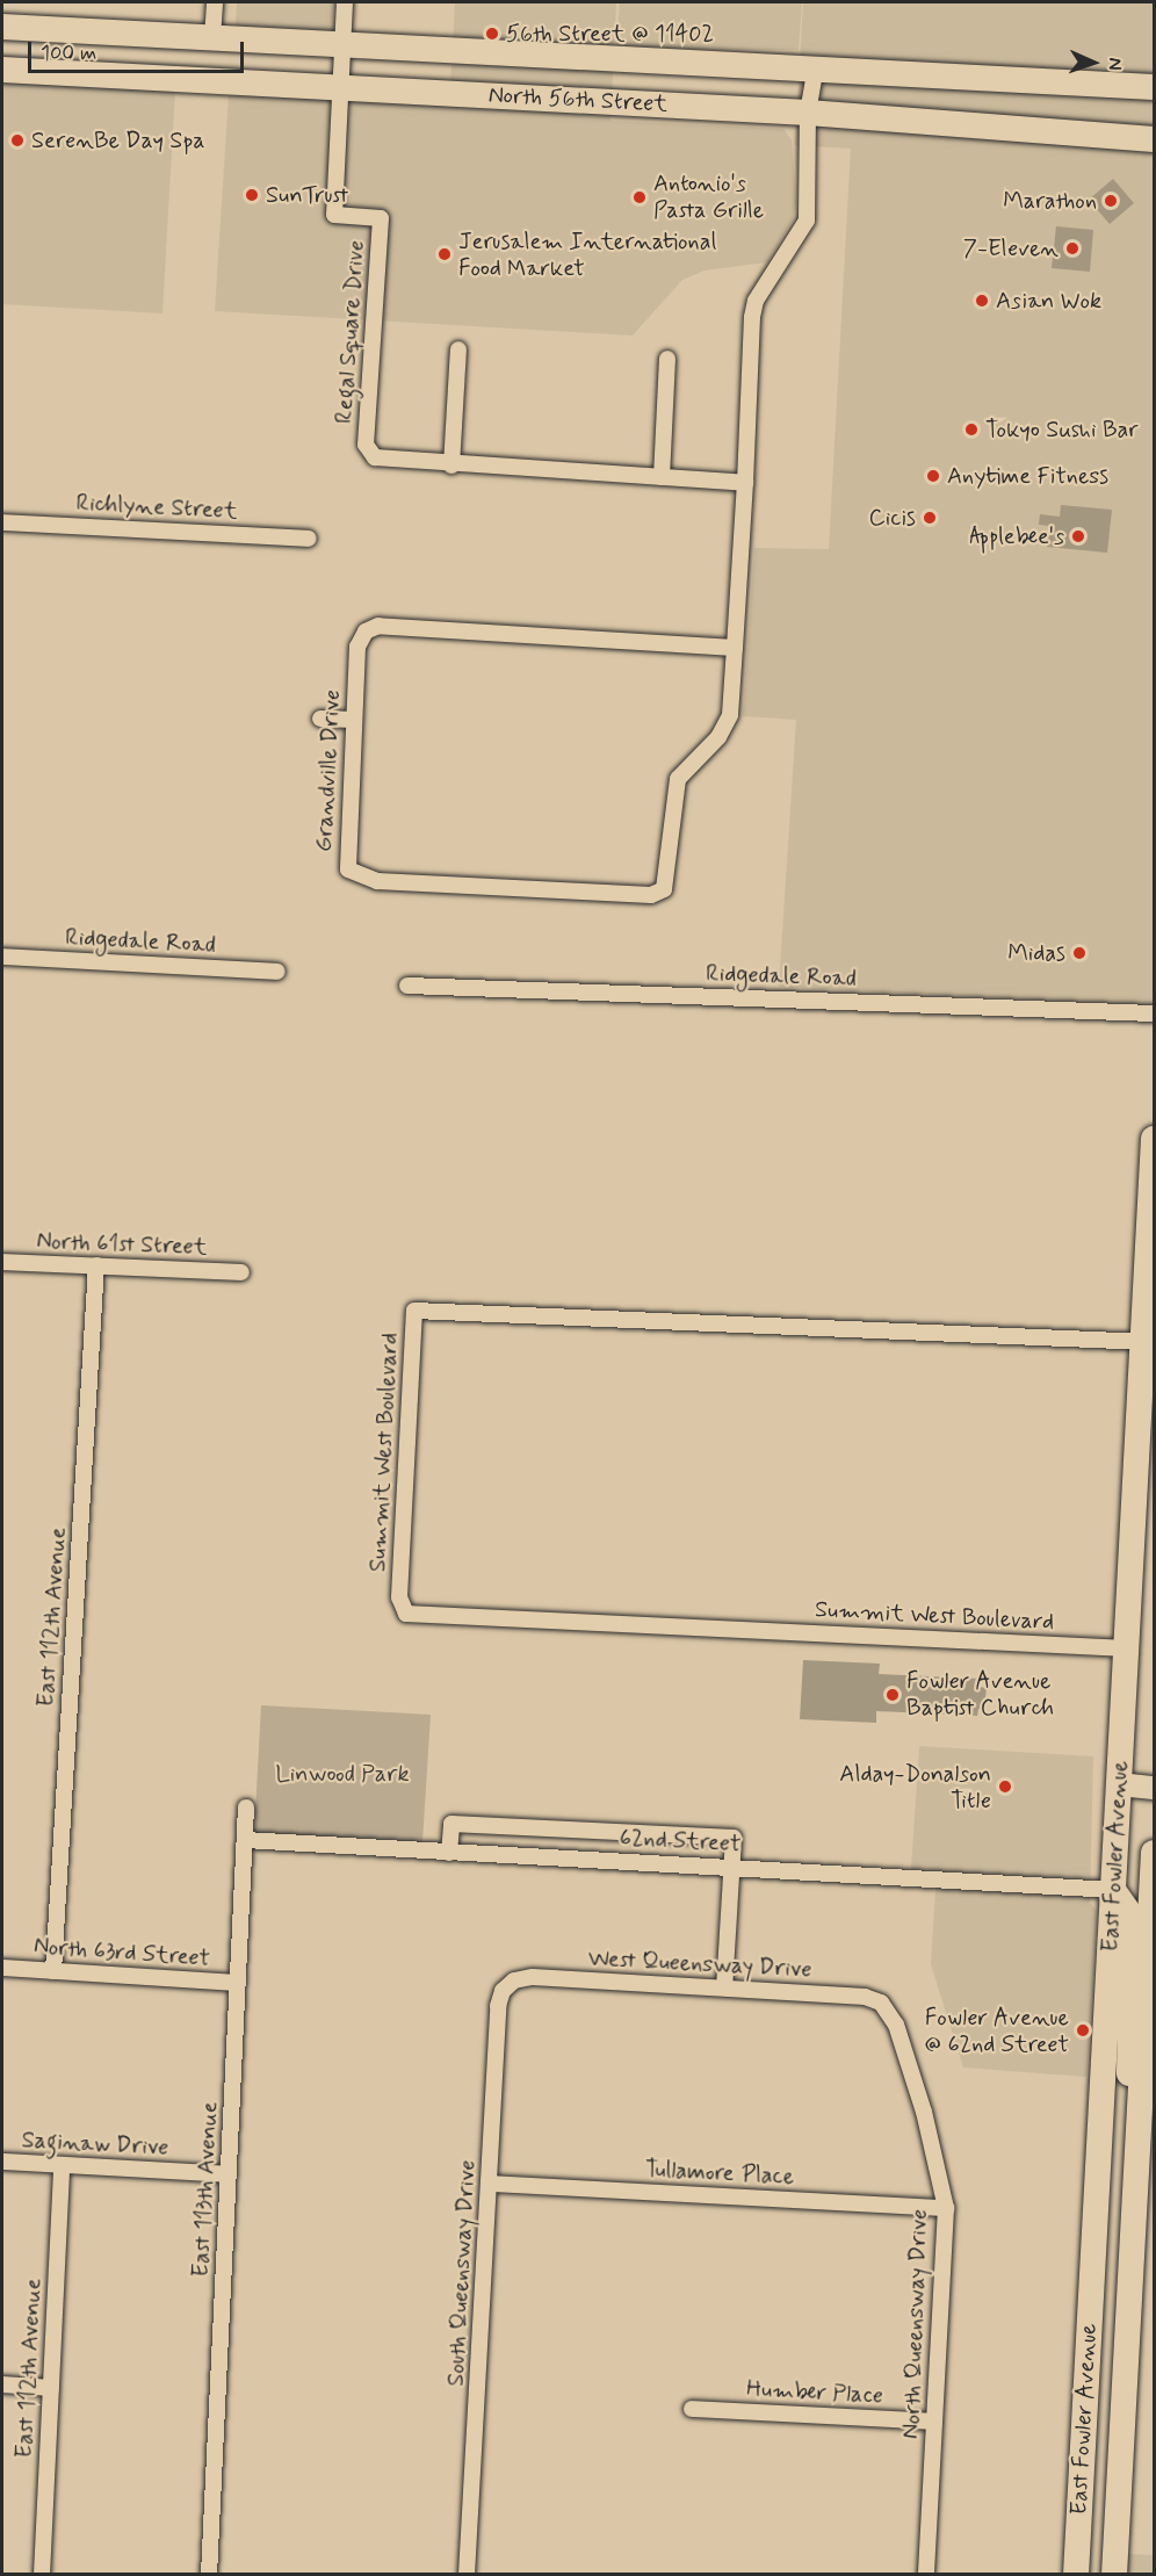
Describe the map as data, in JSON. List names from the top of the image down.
{
  "streets": {
    "main road": ["North 56th Street", "East Fowler Avenue"],
    "street": [
      "Regal Square Drive",
      "Richlyne Street",
      "Grandville Drive",
      "Ridgedale Road",
      "North 61st Street",
      "Summit West Boulevard",
      "East 112th Avenue",
      "62nd Street",
      "North 63rd Street",
      "West Queensway Drive",
      "Saginaw Drive",
      "Tullamore Place",
      "East 113th Avenue",
      "South Queensway Drive",
      "North Queensway Drive",
      "Humber Place"
    ]
  },
  "crossings": [
    ["North 56th Street", "Regal Square Drive"],
    ["North 56th Street", "Grandville Drive"],
    ["Regal Square Drive", "Grandville Drive"],
    ["North 61st Street", "East 112th Avenue"],
    ["Summit West Boulevard", "East Fowler Avenue"],
    ["East 112th Avenue", "North 63rd Street"],
    ["East 112th Avenue", "Saginaw Drive"],
    ["62nd Street", "East Fowler Avenue"],
    ["62nd Street", "East 113th Avenue"],
    ["North 63rd Street", "East 113th Avenue"],
    ["West Queensway Drive", "South Queensway Drive"],
    ["West Queensway Drive", "North Queensway Drive"],
    ["Saginaw Drive", "East 113th Avenue"],
    ["Tullamore Place", "South Queensway Drive"],
    ["Tullamore Place", "North Queensway Drive"],
    ["North Queensway Drive", "Humber Place"]
  ],
  "parks": ["Linwood Park"],
  "places": [
    "56th Street @ 11402",
    "SerenBe Day Spa",
    "SunTrust",
    "Antonio's Pasta Grille",
    "Marathon",
    "7-Eleven",
    "Jerusalem International Food Market",
    "Asian Wok",
    "Tokyo Sushi Bar",
    "Anytime Fitness",
    "Cicis",
    "Applebee's",
    "Midas",
    "Fowler Avenue Baptist Church",
    "Alday-Donalson Title",
    "Fowler Avenue @ 62nd Street"
  ],
  "scale_bar": "100 m",
  "north": "right"
}
